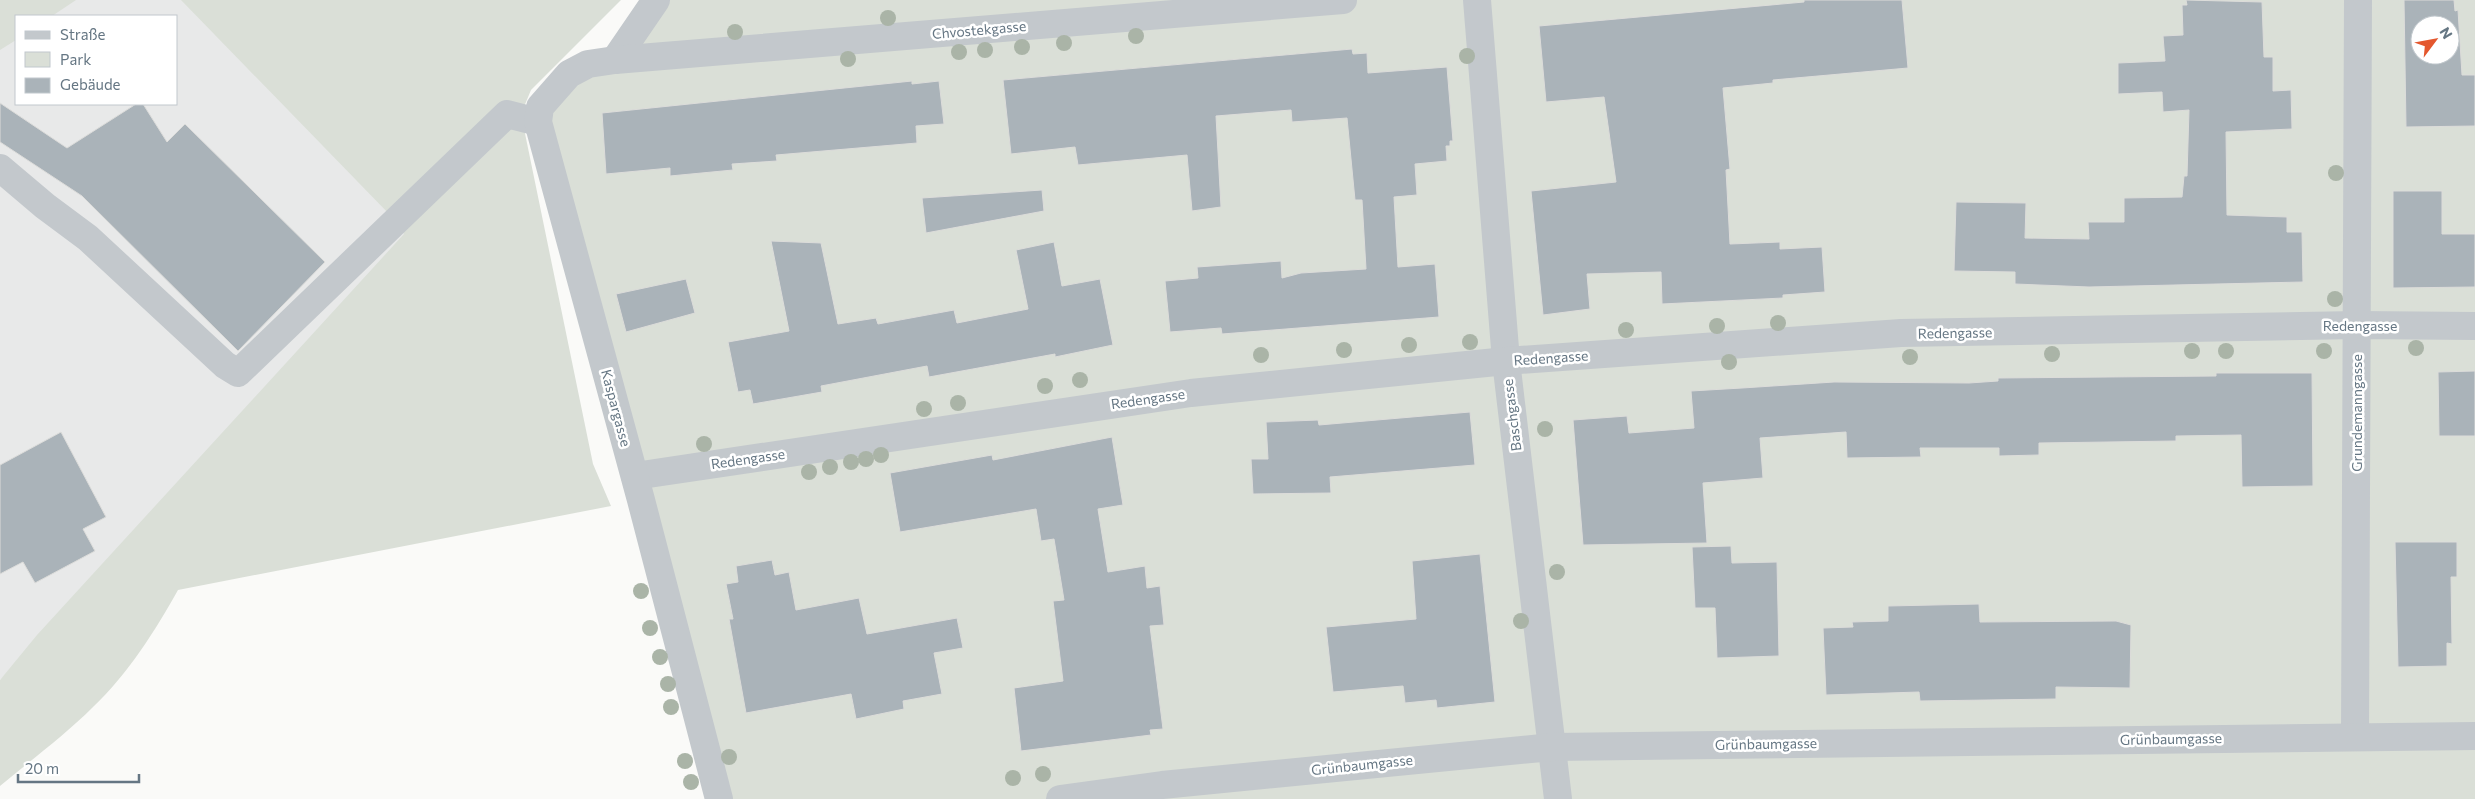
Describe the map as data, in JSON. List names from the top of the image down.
{
  "streets": {
    "street": [
      "Chvostekgasse",
      "Redengasse",
      "Kaspargasse",
      "Grundemanngasse",
      "Baschgasse",
      "Grünbaumgasse"
    ]
  },
  "crossings": [
    ["Redengasse", "Kaspargasse"],
    ["Redengasse", "Grundemanngasse"],
    ["Redengasse", "Baschgasse"],
    ["Grundemanngasse", "Grünbaumgasse"],
    ["Baschgasse", "Grünbaumgasse"]
  ],
  "legend": ["Straße", "Park", "Gebäude"],
  "scale_bar": "20 m",
  "north": "top right"
}
